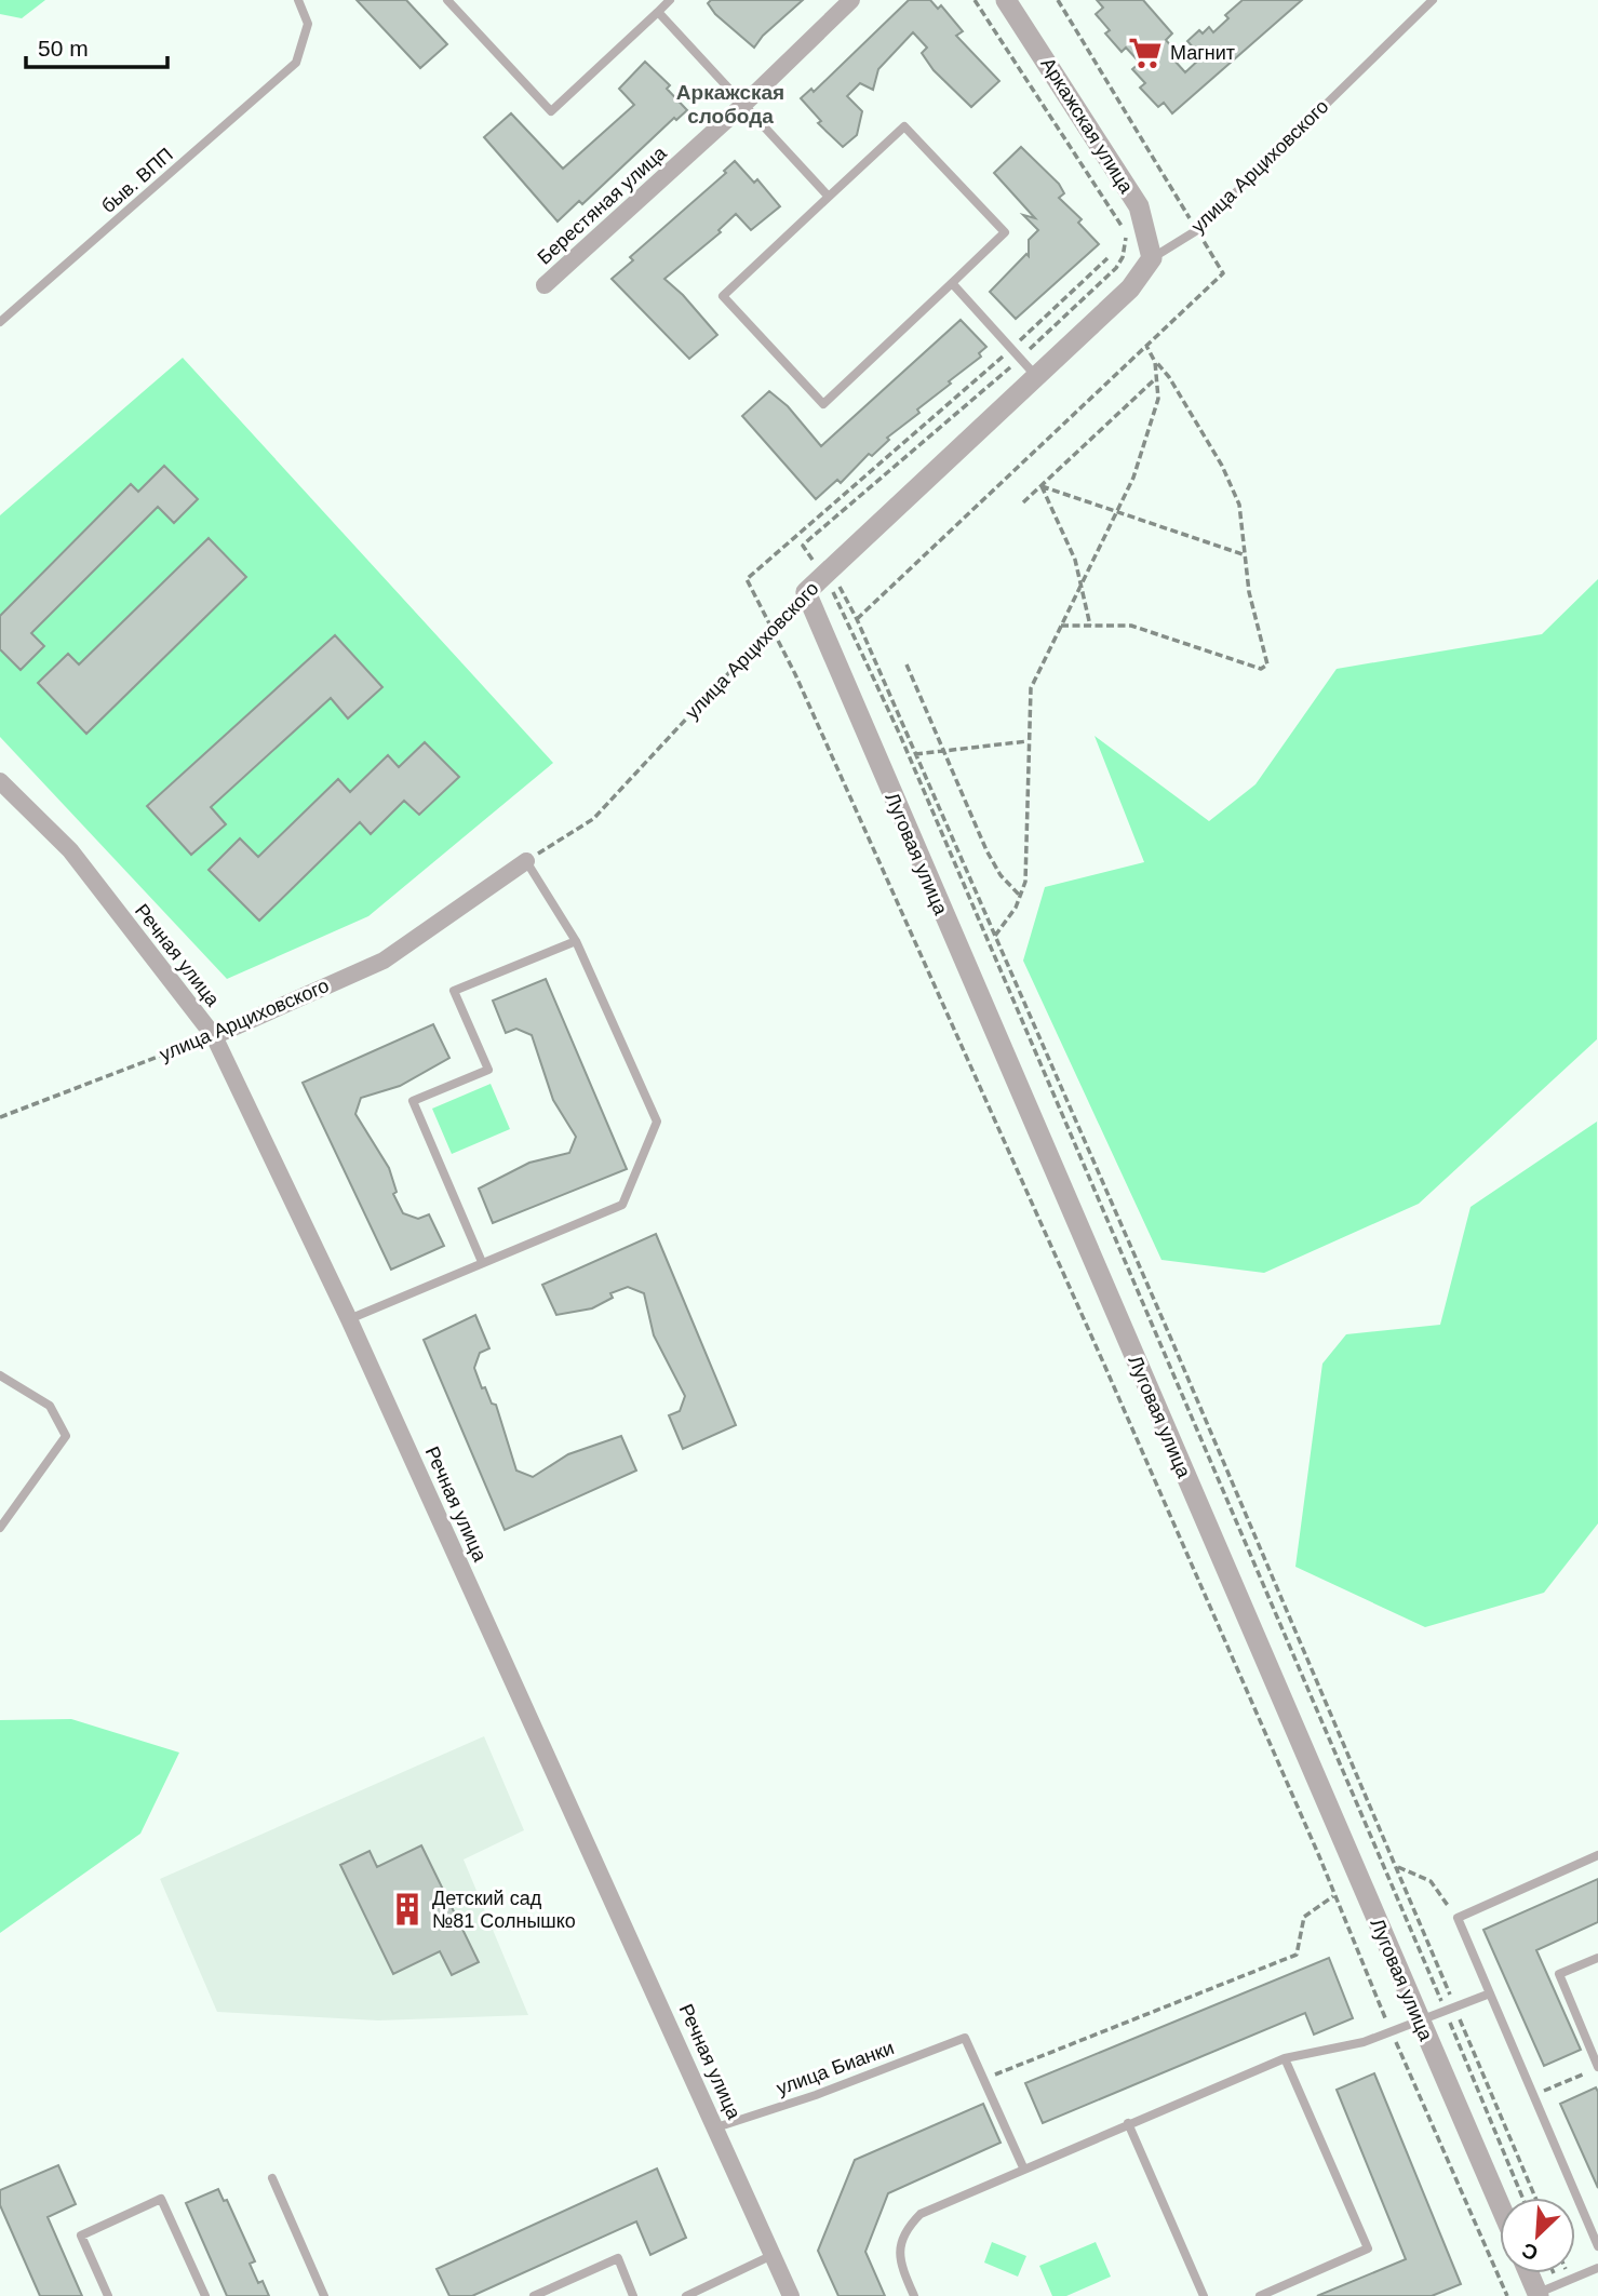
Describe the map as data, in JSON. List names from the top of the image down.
{
  "streets": {
    "street": [
      "Аркажская улица",
      "улица Арциховского",
      "Берестяная улица",
      "Луговая улица",
      "Речная улица"
    ],
    "lane": ["быв. ВПП", "улица Бианки"]
  },
  "crossings": [
    ["Аркажская улица", "улица Арциховского"],
    ["улица Арциховского", "Луговая улица"],
    ["улица Арциховского", "Речная улица"],
    ["Речная улица", "улица Бианки"]
  ],
  "districts": ["Аркажская слобода"],
  "places": {
    "supermarket": ["Магнит"],
    "building": ["Детский сад №81 Солнышко"]
  },
  "scale_bar": "50 m",
  "north": "bottom left"
}
